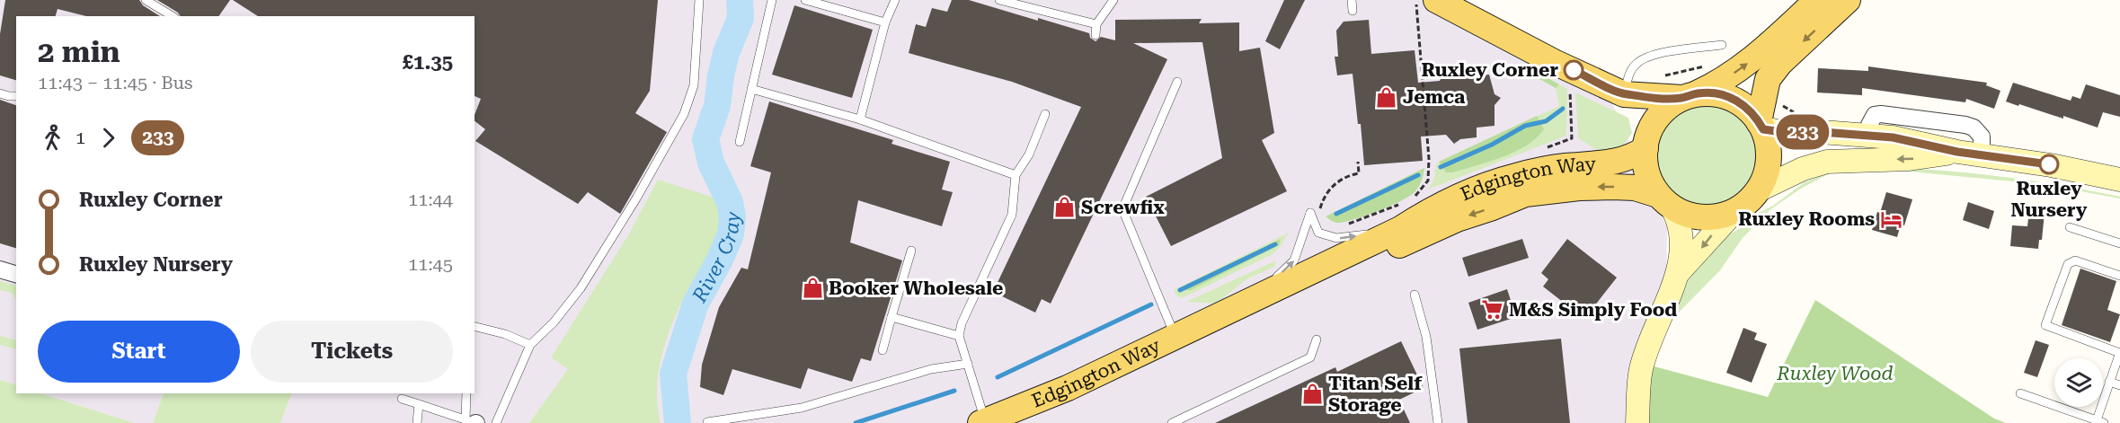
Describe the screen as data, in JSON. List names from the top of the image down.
{
  "streets": {
    "main road": ["Edgington Way"]
  },
  "water": ["River Cray"],
  "parks": ["Ruxley Wood"],
  "places": {
    "other": ["Ruxley Corner", "Ruxley Nursery"],
    "shop": [
      "Jemca",
      "Screwfix",
      "Booker Wholesale",
      "Titan Self Storage"
    ],
    "hotel": ["Ruxley Rooms"],
    "supermarket": ["M&S Simply Food"]
  },
  "lines": ["bus line 233"],
  "page": {
    "on_map": "233",
    "heading": ["2 min", "11:43 – 11:45 · Bus", "£1.35"],
    "legs": ["1", "233"],
    "list": [
      {
        "name": "Ruxley Corner",
        "value": "11:44"
      },
      {
        "name": "Ruxley Nursery",
        "value": "11:45"
      }
    ],
    "buttons": ["Start", "Tickets"]
  }
}
